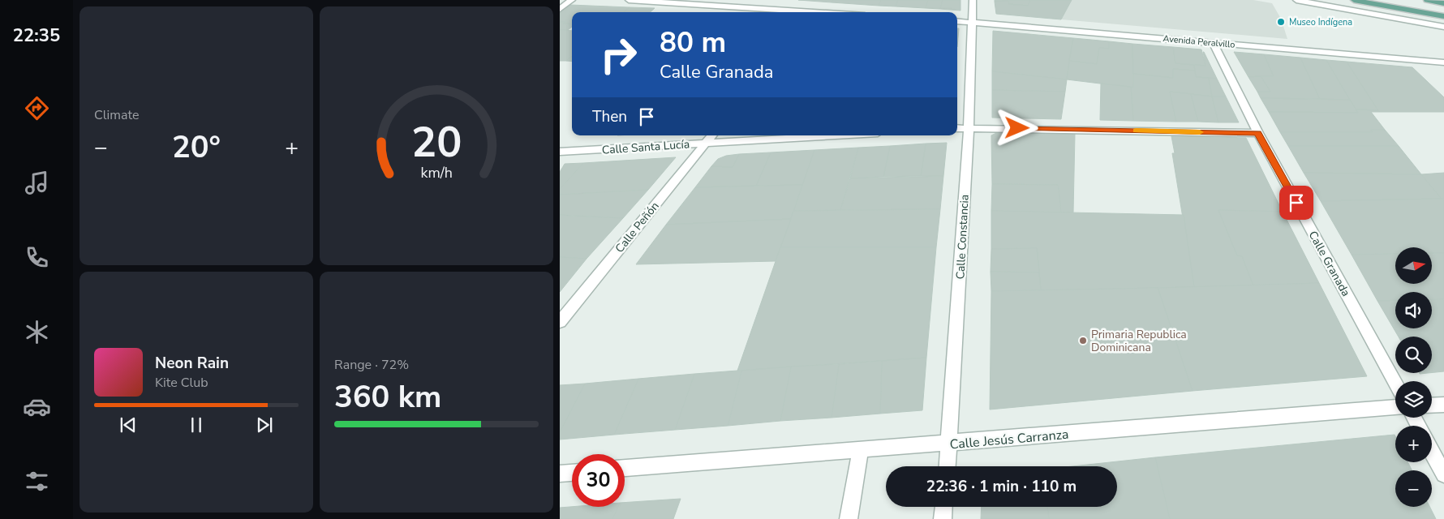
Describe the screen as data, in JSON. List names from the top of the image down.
{
  "streets": {
    "street": [
      "Avenida Peralvillo",
      "Calle Santa Lucía",
      "Calle Peñón",
      "Calle Constancia",
      "Calle Granada",
      "Calle Jesús Carranza"
    ]
  },
  "crossings": [
    ["Avenida Peralvillo", "Calle Constancia"],
    ["Avenida Peralvillo", "Calle Granada"],
    ["Calle Santa Lucía", "Calle Peñón"],
    ["Calle Constancia", "Calle Jesús Carranza"]
  ],
  "places": ["Museo Indígena", "Primaria Republica Dominicana"],
  "north": "right",
  "page": {
    "tabs": "22:35",
    "tile": [
      "Climate",
      ["Range · 72%", "360 km"]
    ],
    "turn": ["80 m", "Calle Granada"],
    "then": "Then",
    "heat": ["−", "20°", "+"],
    "map_buttons": ["+", "−"],
    "song": ["Neon Rain", "Kite Club"],
    "limit": "30",
    "trip": "22:36 · 1 min · 110 m",
    "gauge": ["20", "km/h"]
  }
}
